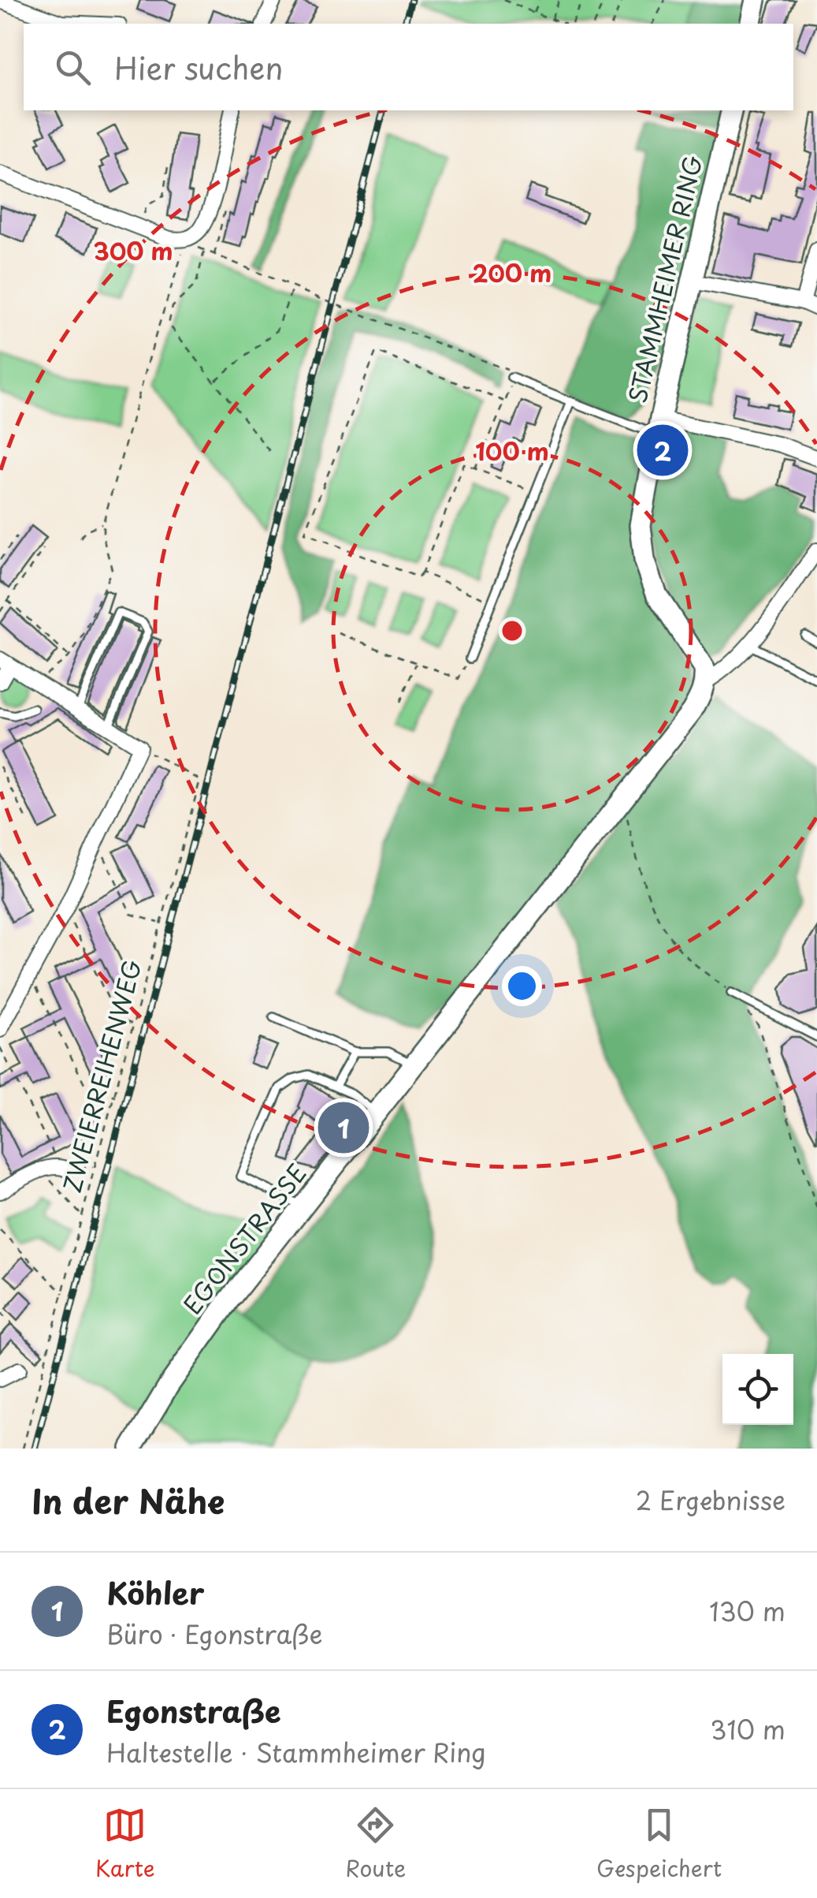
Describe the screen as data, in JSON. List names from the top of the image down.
{
  "streets": {
    "street": ["STAMMHEIMER RING", "EGONSTRASSE"],
    "path": ["ZWEIERREIHENWEG"]
  },
  "crossings": [
    ["STAMMHEIMER RING", "EGONSTRASSE"]
  ],
  "page": {
    "search": "Hier suchen",
    "pins": ["2", "1"],
    "heading": ["In der Nähe", "2 Ergebnisse"],
    "list": [
      {
        "mark": "1",
        "name": "Köhler",
        "note": "Büro · Egonstraße",
        "value": "130 m"
      },
      {
        "mark": "2",
        "name": "Egonstraße",
        "note": "Haltestelle · Stammheimer Ring",
        "value": "310 m"
      }
    ],
    "nav": ["Karte", "Route", "Gespeichert"]
  },
  "rings": ["300 m", "200 m", "100 m"]
}
